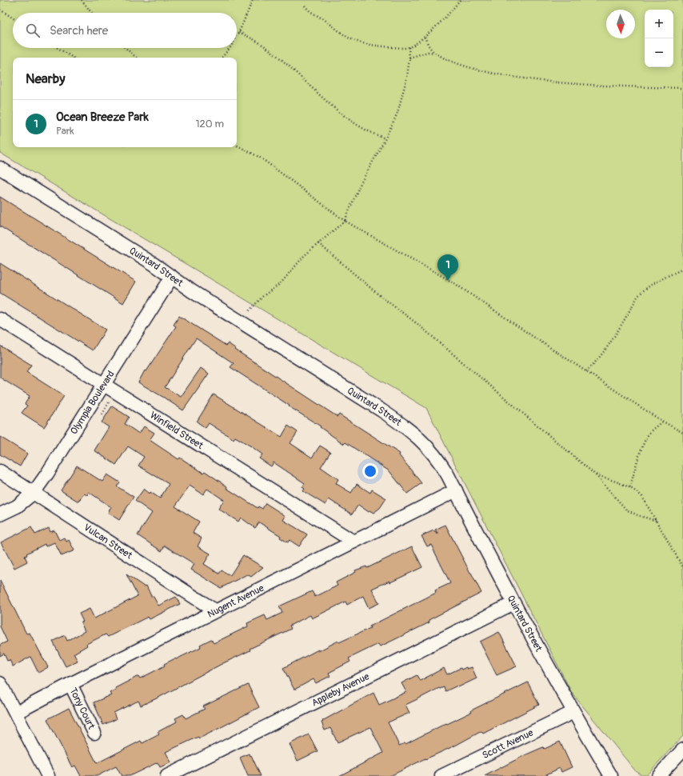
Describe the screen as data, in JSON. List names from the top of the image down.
{
  "streets": {
    "street": [
      "Quintard Street",
      "Olympia Boulevard",
      "Winfield Street",
      "Vulcan Street",
      "Nugent Avenue",
      "Appleby Avenue",
      "Tony Court",
      "Scott Avenue"
    ]
  },
  "crossings": [
    ["Quintard Street", "Olympia Boulevard"],
    ["Quintard Street", "Nugent Avenue"],
    ["Quintard Street", "Appleby Avenue"],
    ["Quintard Street", "Scott Avenue"],
    ["Olympia Boulevard", "Winfield Street"],
    ["Olympia Boulevard", "Vulcan Street"],
    ["Winfield Street", "Nugent Avenue"],
    ["Vulcan Street", "Nugent Avenue"],
    ["Nugent Avenue", "Tony Court"]
  ],
  "north": "bottom",
  "page": {
    "map_buttons": ["+", "−"],
    "search": "Search here",
    "heading": "Nearby",
    "list": [
      {
        "mark": "1",
        "name": "Ocean Breeze Park",
        "note": "Park",
        "value": "120 m"
      }
    ],
    "pins": "1"
  }
}
